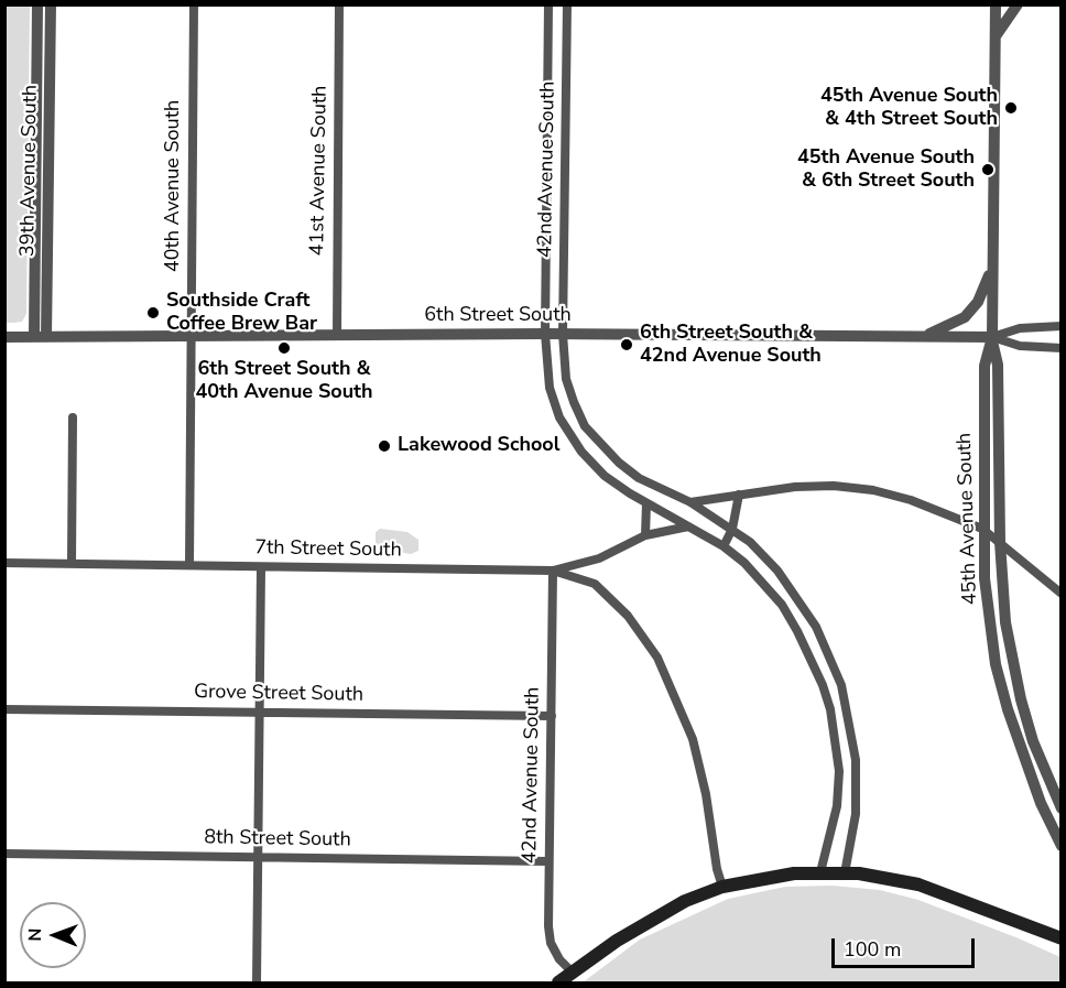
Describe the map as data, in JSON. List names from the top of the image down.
{
  "streets": {
    "street": [
      "42nd Avenue South",
      "39th Avenue South",
      "41st Avenue South",
      "40th Avenue South",
      "6th Street South",
      "45th Avenue South",
      "7th Street South",
      "Grove Street South",
      "8th Street South"
    ]
  },
  "crossings": [
    ["42nd Avenue South", "6th Street South"],
    ["42nd Avenue South", "7th Street South"],
    ["42nd Avenue South", "Grove Street South"],
    ["42nd Avenue South", "8th Street South"],
    ["39th Avenue South", "6th Street South"],
    ["41st Avenue South", "6th Street South"],
    ["40th Avenue South", "6th Street South"],
    ["40th Avenue South", "7th Street South"],
    ["6th Street South", "45th Avenue South"]
  ],
  "places": [
    "45th Avenue South & 4th Street South",
    "45th Avenue South & 6th Street South",
    "Southside Craft Coffee Brew Bar",
    "6th Street South & 42nd Avenue South",
    "6th Street South & 40th Avenue South",
    "Lakewood School"
  ],
  "scale_bar": "100 m",
  "north": "left"
}
